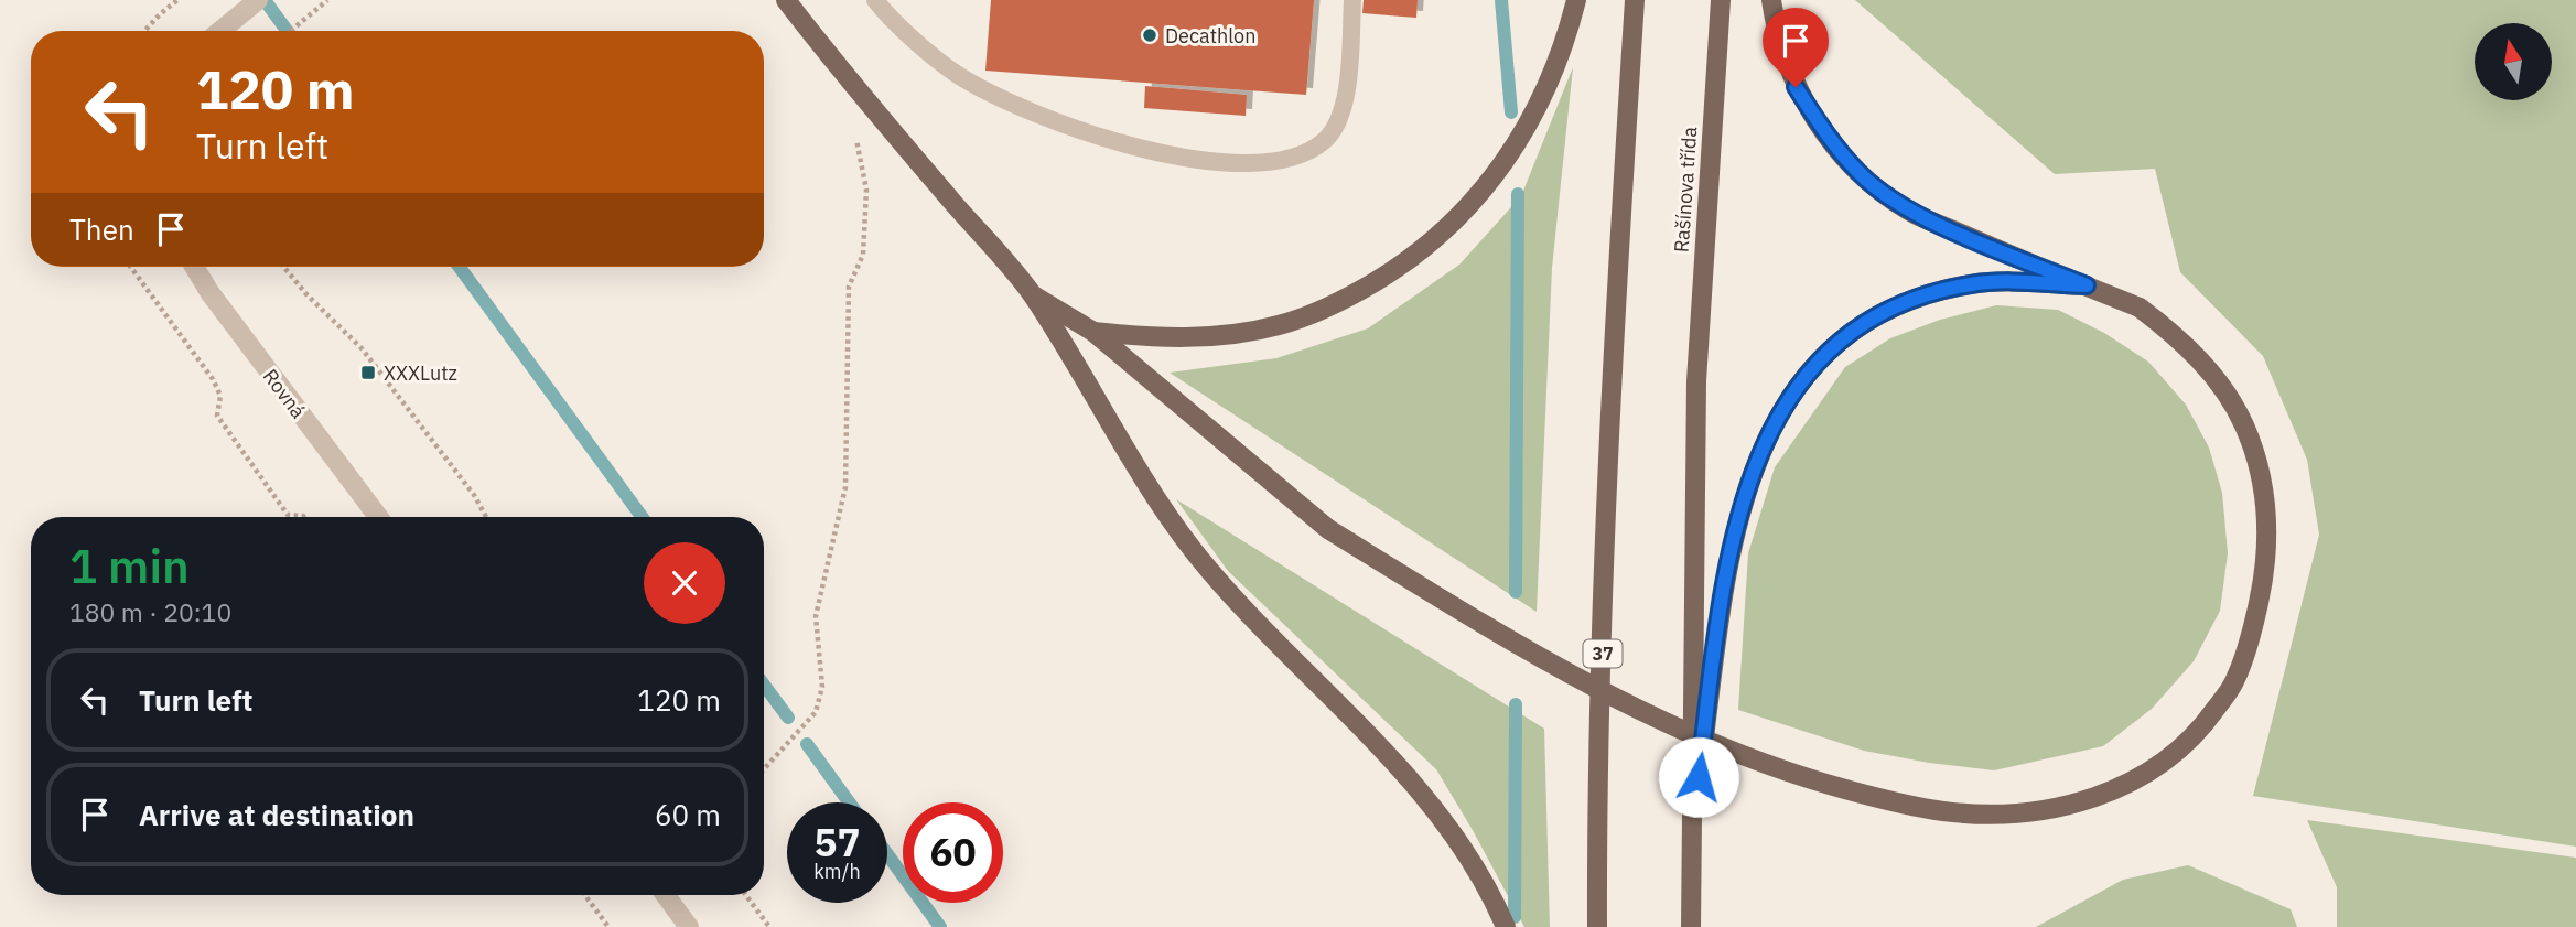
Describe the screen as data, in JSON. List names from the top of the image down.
{
  "streets": {
    "main road": ["Rašínova třída", "37"],
    "street": ["Rovná"]
  },
  "places": {
    "other": ["Decathlon"],
    "transit": ["XXXLutz"]
  },
  "north": "top",
  "page": {
    "turn": ["120 m", "Turn left"],
    "then": "Then",
    "heading": ["1 min", "180 m · 20:10"],
    "list": [
      {
        "name": "Turn left",
        "value": "120 m"
      },
      {
        "name": "Arrive at destination",
        "value": "60 m"
      }
    ],
    "speed": "57 km/h",
    "limit": "60"
  }
}
